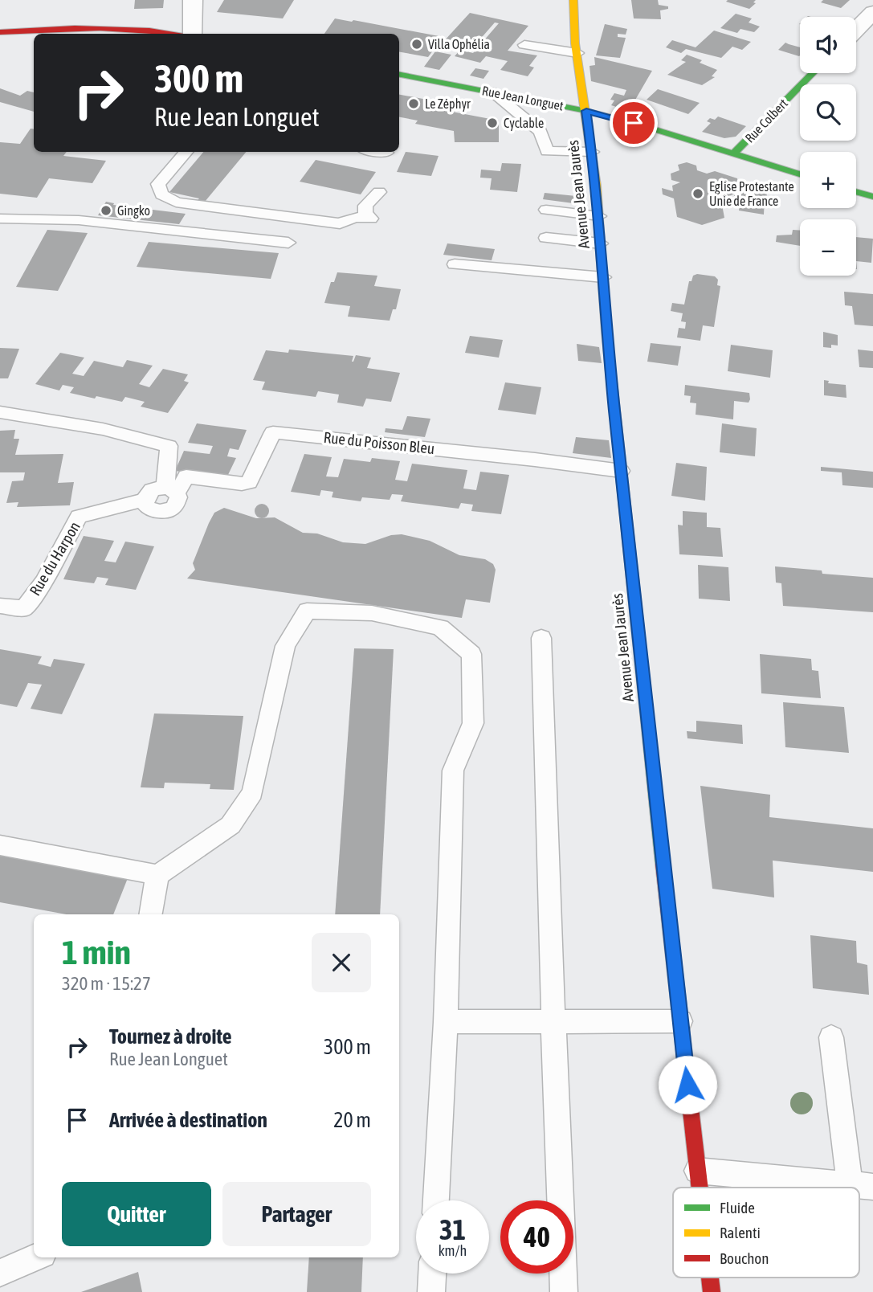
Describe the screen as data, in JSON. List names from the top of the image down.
{
  "streets": {
    "street": ["Rue Jean Longuet", "Rue Colbert", "Avenue Jean Jaurès"],
    "lane": ["Rue du Poisson Bleu", "Rue du Harpon"]
  },
  "crossings": [
    ["Rue Jean Longuet", "Rue Colbert"],
    ["Rue Jean Longuet", "Avenue Jean Jaurès"],
    ["Avenue Jean Jaurès", "Rue du Poisson Bleu"],
    ["Rue du Poisson Bleu", "Rue du Harpon"]
  ],
  "places": [
    "Villa Ophélia",
    "Le Zéphyr",
    "Cyclable",
    "Eglise Protestante Unie de France",
    "Gingko"
  ],
  "legend": ["Fluide", "Ralenti", "Bouchon"],
  "page": {
    "map_buttons": ["+", "−"],
    "turn": ["300 m", "Rue Jean Longuet"],
    "heading": ["1 min", "320 m · 15:27"],
    "list": [
      {
        "name": "Tournez à droite",
        "note": "Rue Jean Longuet",
        "value": "300 m"
      },
      {
        "name": "Arrivée à destination",
        "value": "20 m"
      }
    ],
    "buttons": ["Quitter", "Partager"],
    "speed": "31 km/h",
    "limit": "40"
  }
}
